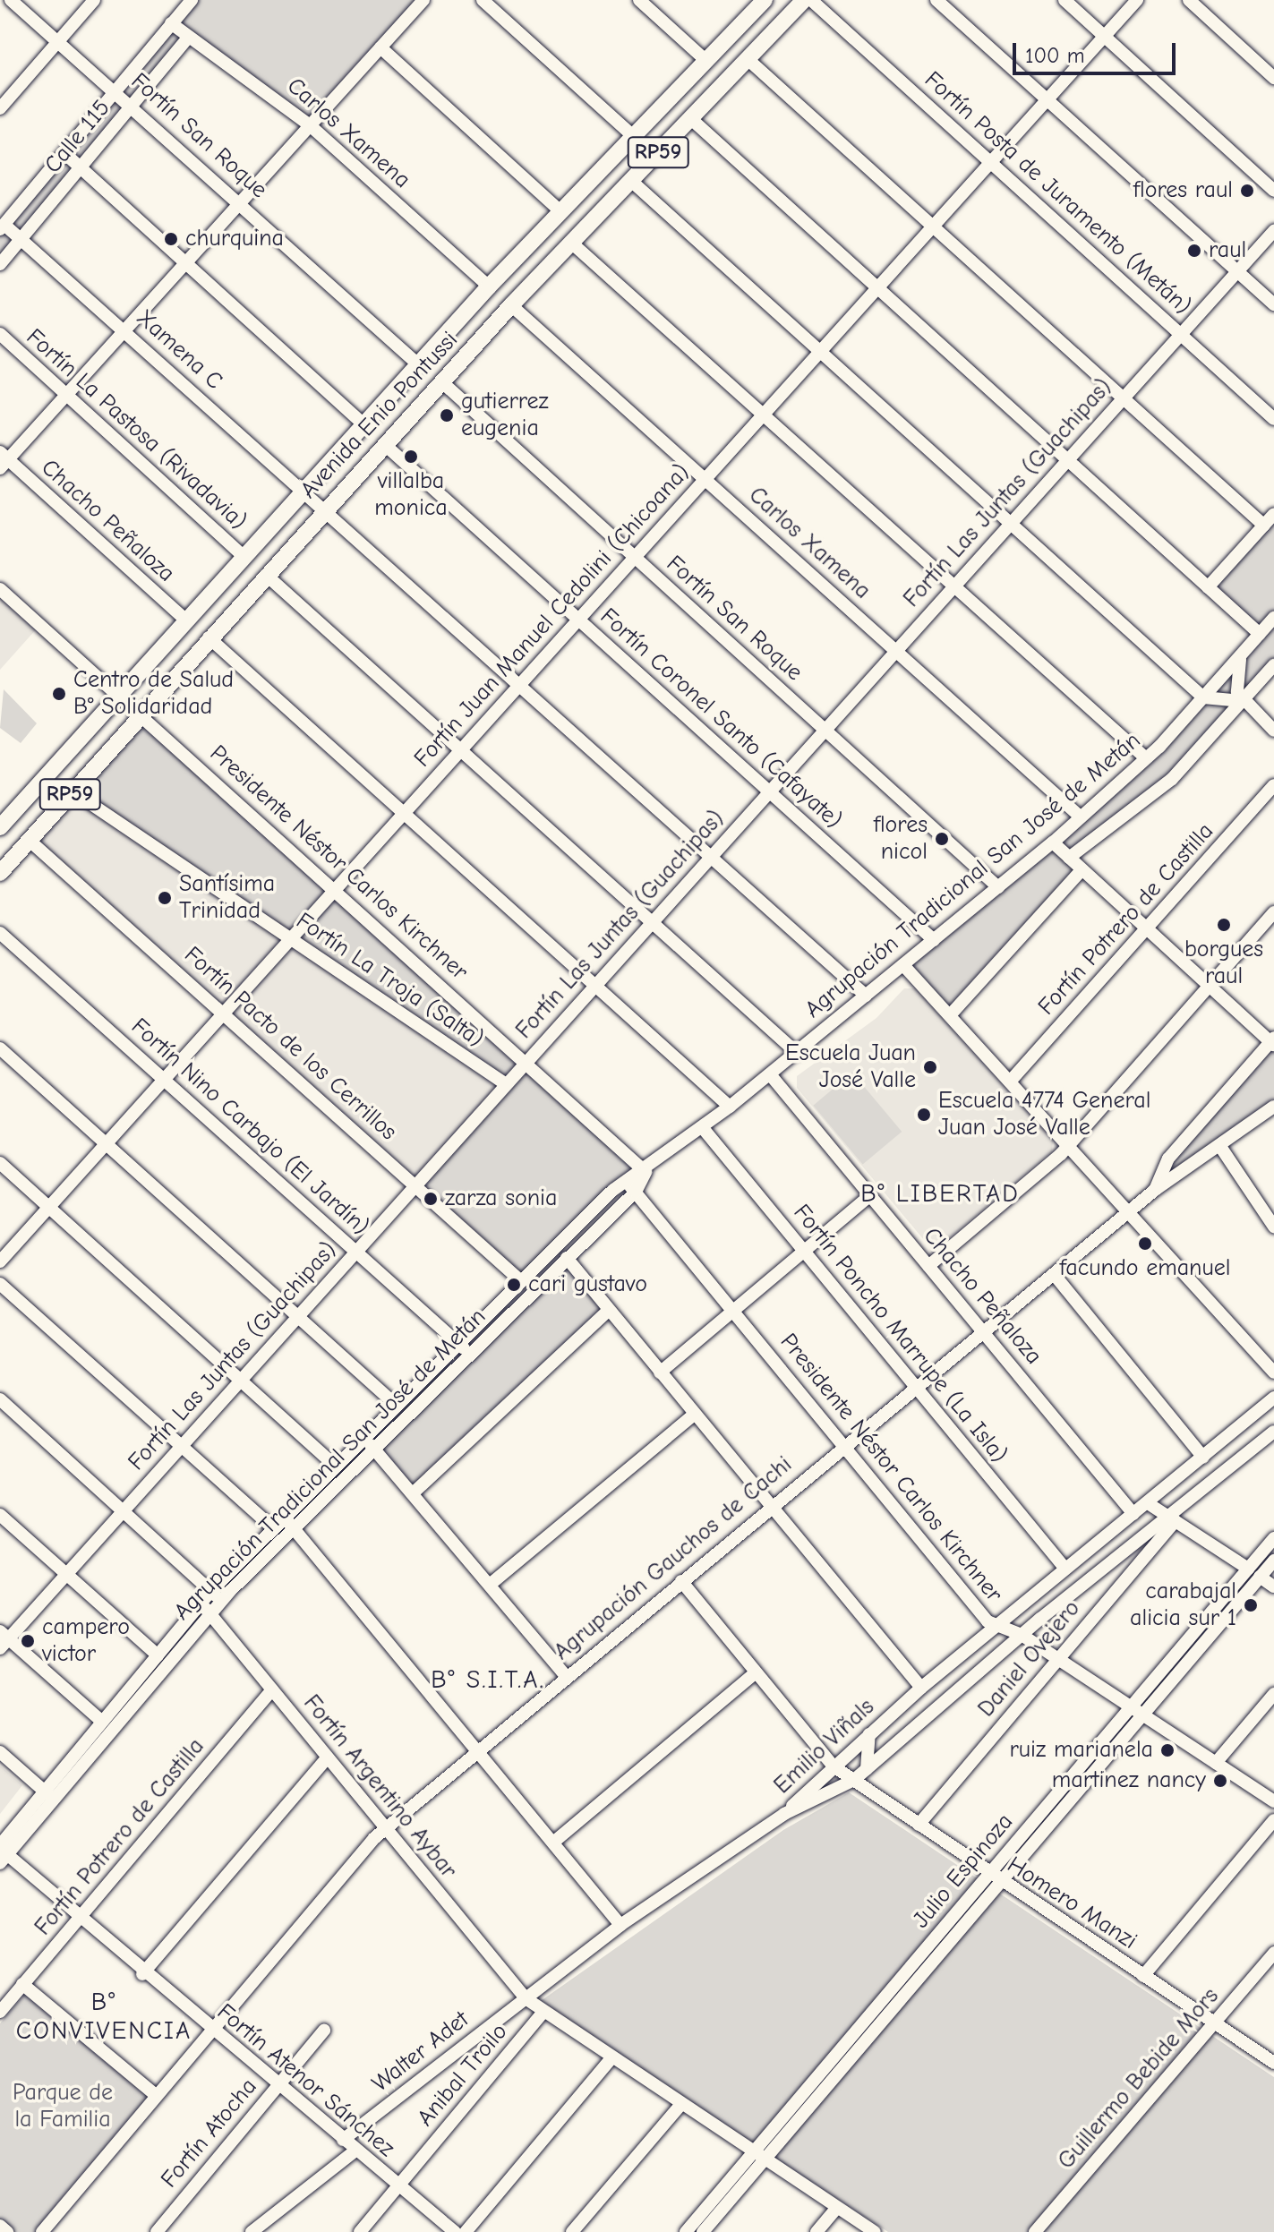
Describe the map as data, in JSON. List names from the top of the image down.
{
  "streets": {
    "main road": ["RP59", "Avenida Enio Pontussi"],
    "street": [
      "Carlos Xamena",
      "Fortín San Roque",
      "Calle 115",
      "Fortín Posta de Juramento (Metán)",
      "Xamena C",
      "Fortín La Pastosa (Rivadavia)",
      "Fortín Las Juntas (Guachipas)",
      "Chacho Peñaloza",
      "Fortín Juan Manuel Cedolini (Chicoana)",
      "Fortín Coronel Santo (Cafayate)",
      "Presidente Néstor Carlos Kirchner",
      "Agrupación Tradicional San José de Metán",
      "Fortín Potrero de Castilla",
      "Fortín La Troja (Salta)",
      "Fortín Pacto de los Cerrillos",
      "Fortín Nino Carbajo (El Jardín)",
      "Fortín Poncho Marrupe (La Isla)",
      "Agrupación Gauchos de Cachi",
      "Daniel Ovejero",
      "Emilio Viñals",
      "Fortín Argentino Aybar",
      "Julio Espinoza",
      "Homero Manzi",
      "Walter Adet",
      "Anibal Troilo",
      "Guillermo Bebide Mors",
      "Fortín Atenor Sánchez",
      "Fortín Atocha"
    ]
  },
  "crossings": [
    ["Carlos Xamena", "Calle 115"],
    ["Carlos Xamena", "Avenida Enio Pontussi"],
    ["Carlos Xamena", "Fortín Las Juntas (Guachipas)"],
    ["Carlos Xamena", "Fortín Juan Manuel Cedolini (Chicoana)"],
    ["Carlos Xamena", "Agrupación Tradicional San José de Metán"],
    ["Fortín San Roque", "Calle 115"],
    ["Fortín San Roque", "Avenida Enio Pontussi"],
    ["Fortín San Roque", "Fortín Las Juntas (Guachipas)"],
    ["Fortín San Roque", "Fortín Juan Manuel Cedolini (Chicoana)"],
    ["Fortín San Roque", "Agrupación Tradicional San José de Metán"],
    ["Calle 115", "Xamena C"],
    ["Fortín Posta de Juramento (Metán)", "Fortín Las Juntas (Guachipas)"],
    ["Fortín Posta de Juramento (Metán)", "Fortín Juan Manuel Cedolini (Chicoana)"],
    ["Xamena C", "Avenida Enio Pontussi"],
    ["Xamena C", "Fortín Las Juntas (Guachipas)"],
    ["Xamena C", "Fortín Juan Manuel Cedolini (Chicoana)"],
    ["Xamena C", "Agrupación Tradicional San José de Metán"],
    ["Avenida Enio Pontussi", "Fortín La Pastosa (Rivadavia)"],
    ["Avenida Enio Pontussi", "Chacho Peñaloza"],
    ["Avenida Enio Pontussi", "Fortín Coronel Santo (Cafayate)"],
    ["Avenida Enio Pontussi", "Presidente Néstor Carlos Kirchner"],
    ["Avenida Enio Pontussi", "Fortín La Troja (Salta)"],
    ["Avenida Enio Pontussi", "Fortín Pacto de los Cerrillos"],
    ["Fortín Las Juntas (Guachipas)", "Fortín Coronel Santo (Cafayate)"],
    ["Fortín Las Juntas (Guachipas)", "Presidente Néstor Carlos Kirchner"],
    ["Fortín Las Juntas (Guachipas)", "Fortín La Troja (Salta)"],
    ["Fortín Las Juntas (Guachipas)", "Fortín Pacto de los Cerrillos"],
    ["Fortín Las Juntas (Guachipas)", "Fortín Nino Carbajo (El Jardín)"],
    ["Chacho Peñaloza", "Agrupación Tradicional San José de Metán"],
    ["Chacho Peñaloza", "Agrupación Gauchos de Cachi"],
    ["Chacho Peñaloza", "Emilio Viñals"],
    ["Fortín Juan Manuel Cedolini (Chicoana)", "Fortín Coronel Santo (Cafayate)"],
    ["Fortín Juan Manuel Cedolini (Chicoana)", "Presidente Néstor Carlos Kirchner"],
    ["Fortín Juan Manuel Cedolini (Chicoana)", "Fortín La Troja (Salta)"],
    ["Fortín Juan Manuel Cedolini (Chicoana)", "Fortín Pacto de los Cerrillos"],
    ["Fortín Juan Manuel Cedolini (Chicoana)", "Fortín Nino Carbajo (El Jardín)"],
    ["Fortín Coronel Santo (Cafayate)", "Agrupación Tradicional San José de Metán"],
    ["Presidente Néstor Carlos Kirchner", "Agrupación Tradicional San José de Metán"],
    ["Presidente Néstor Carlos Kirchner", "Agrupación Gauchos de Cachi"],
    ["Presidente Néstor Carlos Kirchner", "Daniel Ovejero"],
    ["Presidente Néstor Carlos Kirchner", "Emilio Viñals"],
    ["Presidente Néstor Carlos Kirchner", "Julio Espinoza"],
    ["Agrupación Tradicional San José de Metán", "Fortín Pacto de los Cerrillos"],
    ["Agrupación Tradicional San José de Metán", "Fortín Nino Carbajo (El Jardín)"],
    ["Agrupación Tradicional San José de Metán", "Fortín Poncho Marrupe (La Isla)"],
    ["Agrupación Tradicional San José de Metán", "Fortín Argentino Aybar"],
    ["Agrupación Tradicional San José de Metán", "Fortín Atenor Sánchez"],
    ["Fortín Potrero de Castilla", "Fortín Argentino Aybar"],
    ["Fortín Potrero de Castilla", "Fortín Atenor Sánchez"],
    ["Fortín Poncho Marrupe (La Isla)", "Agrupación Gauchos de Cachi"],
    ["Fortín Poncho Marrupe (La Isla)", "Emilio Viñals"],
    ["Agrupación Gauchos de Cachi", "Fortín Argentino Aybar"],
    ["Agrupación Gauchos de Cachi", "Homero Manzi"],
    ["Agrupación Gauchos de Cachi", "Fortín Atenor Sánchez"],
    ["Daniel Ovejero", "Emilio Viñals"],
    ["Daniel Ovejero", "Homero Manzi"],
    ["Emilio Viñals", "Homero Manzi"],
    ["Emilio Viñals", "Walter Adet"],
    ["Fortín Argentino Aybar", "Julio Espinoza"],
    ["Fortín Argentino Aybar", "Walter Adet"],
    ["Fortín Argentino Aybar", "Anibal Troilo"],
    ["Julio Espinoza", "Homero Manzi"],
    ["Homero Manzi", "Guillermo Bebide Mors"],
    ["Walter Adet", "Fortín Atenor Sánchez"],
    ["Anibal Troilo", "Fortín Atenor Sánchez"],
    ["Fortín Atenor Sánchez", "Fortín Atocha"]
  ],
  "districts": ["B° LIBERTAD", "B° S.I.T.A.", "B° CONVIVENCIA"],
  "parks": ["Parque de la Familia"],
  "places": [
    "flores raul",
    "churquina",
    "raul",
    "gutierrez eugenia",
    "villalba monica",
    "Centro de Salud B° Solidaridad",
    "flores nicol",
    "Santísima Trinidad",
    "borgues raul",
    "Escuela Juan José Valle",
    "Escuela 4774 General Juan José Valle",
    "zarza sonia",
    "facundo emanuel",
    "cari gustavo",
    "carabajal alicia sur 1",
    "campero victor",
    "ruiz marianela",
    "martinez nancy"
  ],
  "scale_bar": "100 m"
}
